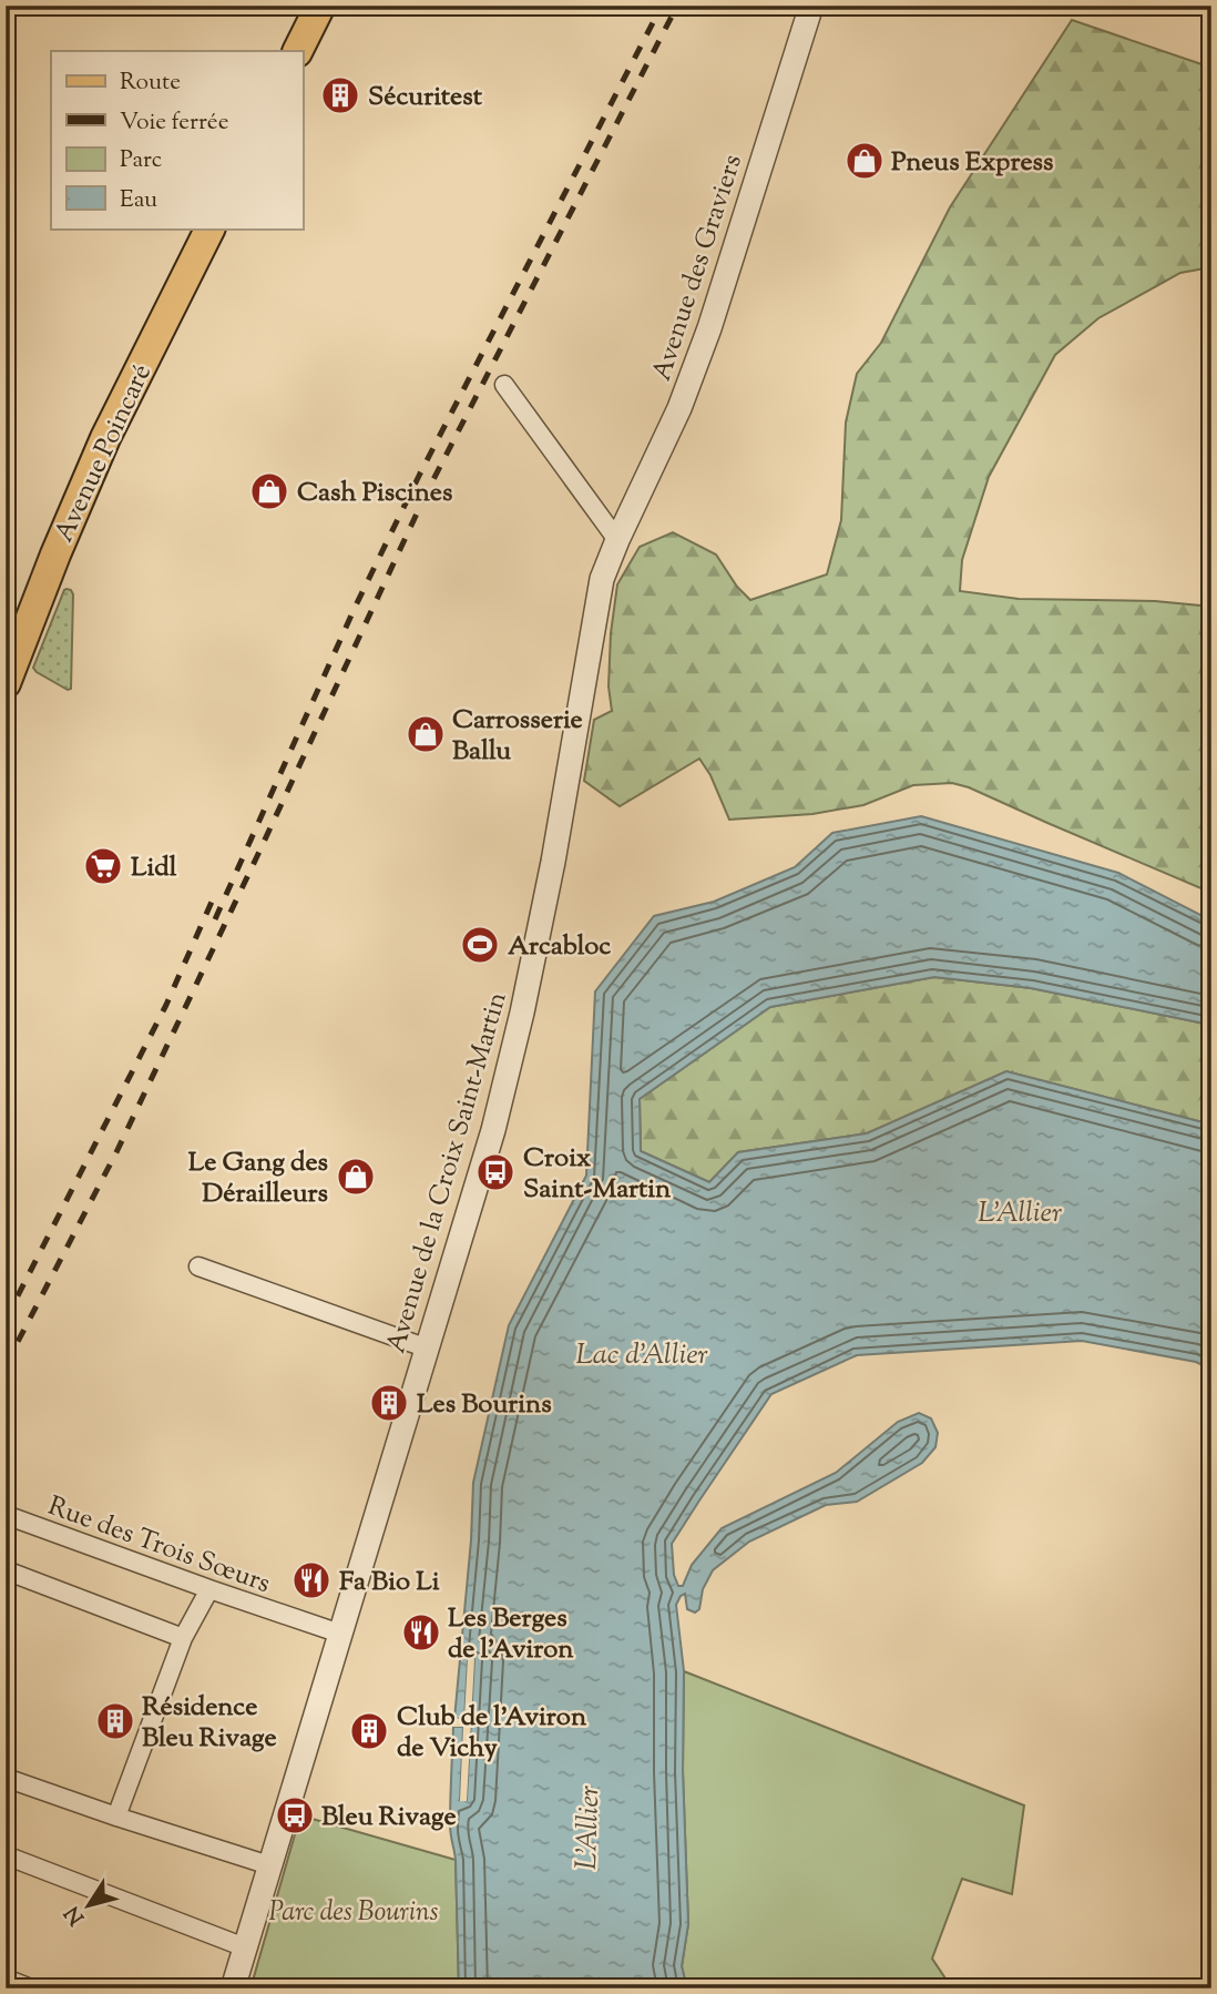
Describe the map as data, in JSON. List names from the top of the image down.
{
  "streets": {
    "main road": ["Avenue Poincaré"],
    "street": ["Avenue des Graviers", "Avenue de la Croix Saint-Martin", "Rue des Trois Sœurs"]
  },
  "crossings": [
    ["Avenue des Graviers", "Avenue de la Croix Saint-Martin"],
    ["Avenue de la Croix Saint-Martin", "Rue des Trois Sœurs"]
  ],
  "water": ["L'Allier", "Lac d'Allier"],
  "parks": ["Parc des Bourins"],
  "places": {
    "building": [
      "Sécuritest",
      "Les Bourins",
      "Résidence Bleu Rivage",
      "Club de l'Aviron de Vichy"
    ],
    "shop": [
      "Pneus Express",
      "Cash Piscines",
      "Carrosserie Ballu",
      "Le Gang des Dérailleurs"
    ],
    "supermarket": ["Lidl"],
    "sports": ["Arcabloc"],
    "bus stop": ["Croix Saint-Martin", "Bleu Rivage"],
    "restaurant": ["Fa Bio Li", "Les Berges de l'Aviron"]
  },
  "legend": [
    "Route",
    "Voie ferrée",
    "Parc",
    "Eau"
  ],
  "north": "bottom left"
}
